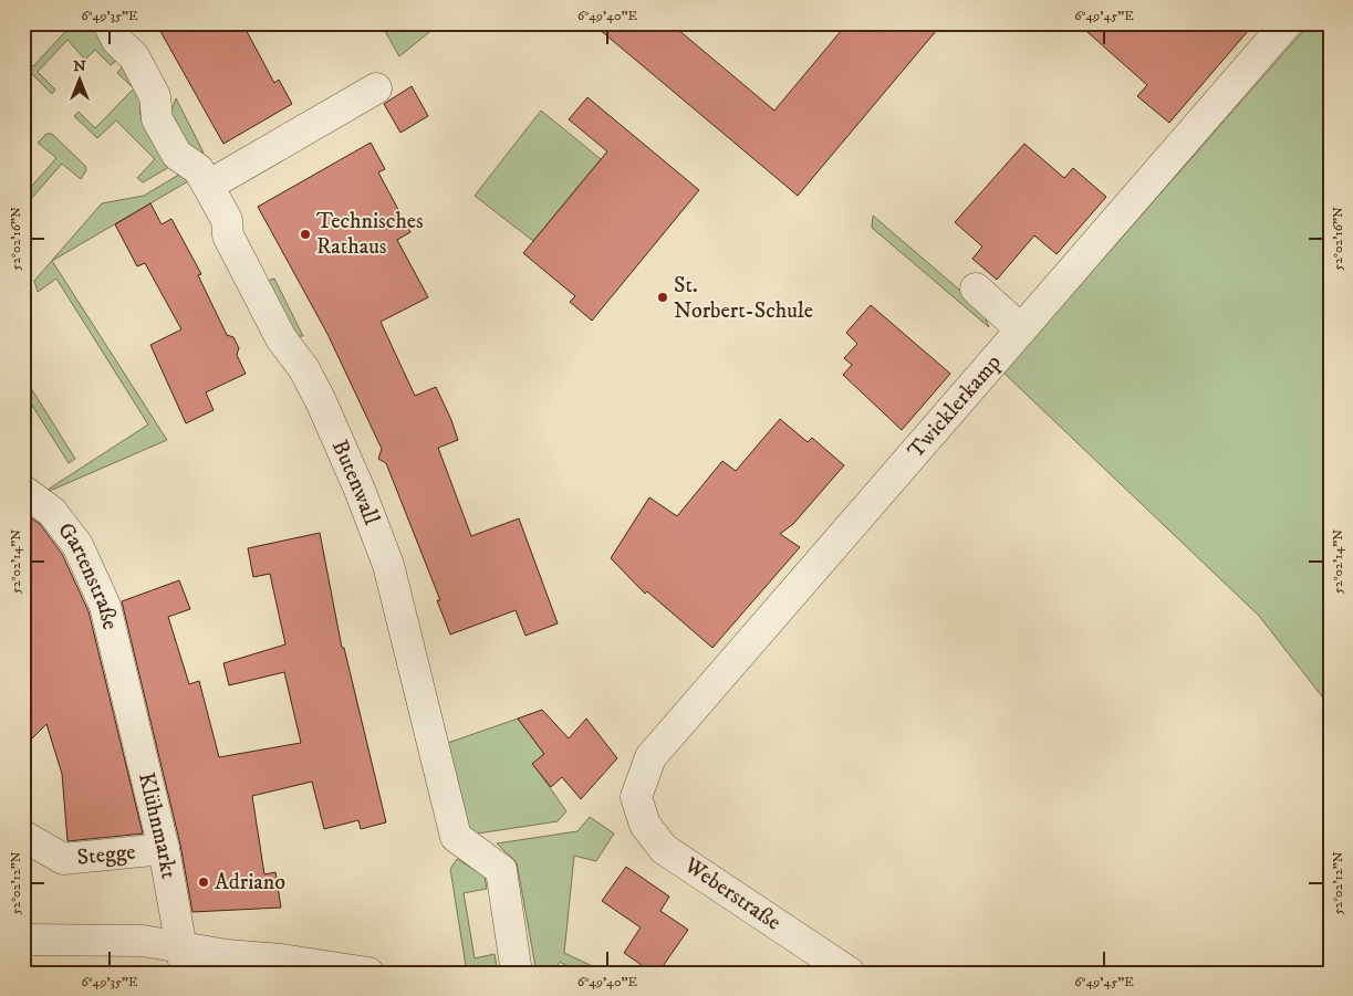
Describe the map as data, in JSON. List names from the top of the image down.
{
  "streets": {
    "street": [
      "Twicklerkamp",
      "Butenwall",
      "Gartenstraße",
      "Klühnmarkt",
      "Stegge",
      "Weberstraße"
    ]
  },
  "crossings": [
    ["Twicklerkamp", "Weberstraße"],
    ["Gartenstraße", "Klühnmarkt"],
    ["Klühnmarkt", "Stegge"]
  ],
  "places": ["Technisches Rathaus", "St. Norbert-Schule", "Adriano"],
  "north": "top",
  "coordinates": [
    "6°49'35\"E",
    "6°49'40\"E",
    "6°49'45\"E",
    "52°02'16\"N",
    "52°02'14\"N",
    "52°02'12\"N"
  ]
}
